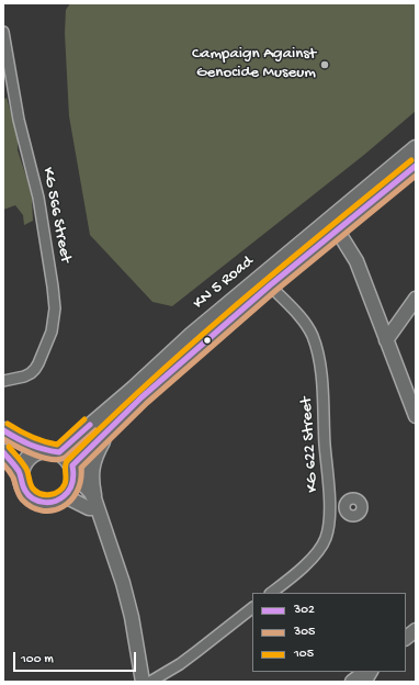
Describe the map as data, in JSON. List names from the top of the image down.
{
  "streets": {
    "main road": ["KN 5 Road"],
    "street": ["KG 566 Street", "KG 622 Street"]
  },
  "crossings": [
    ["KN 5 Road", "KG 622 Street"]
  ],
  "places": ["Campaign Against Genocide Museum"],
  "lines": ["transit line 105", "transit line 302", "transit line 305"],
  "legend": ["302", "305", "105"],
  "scale_bar": "100 m"
}
